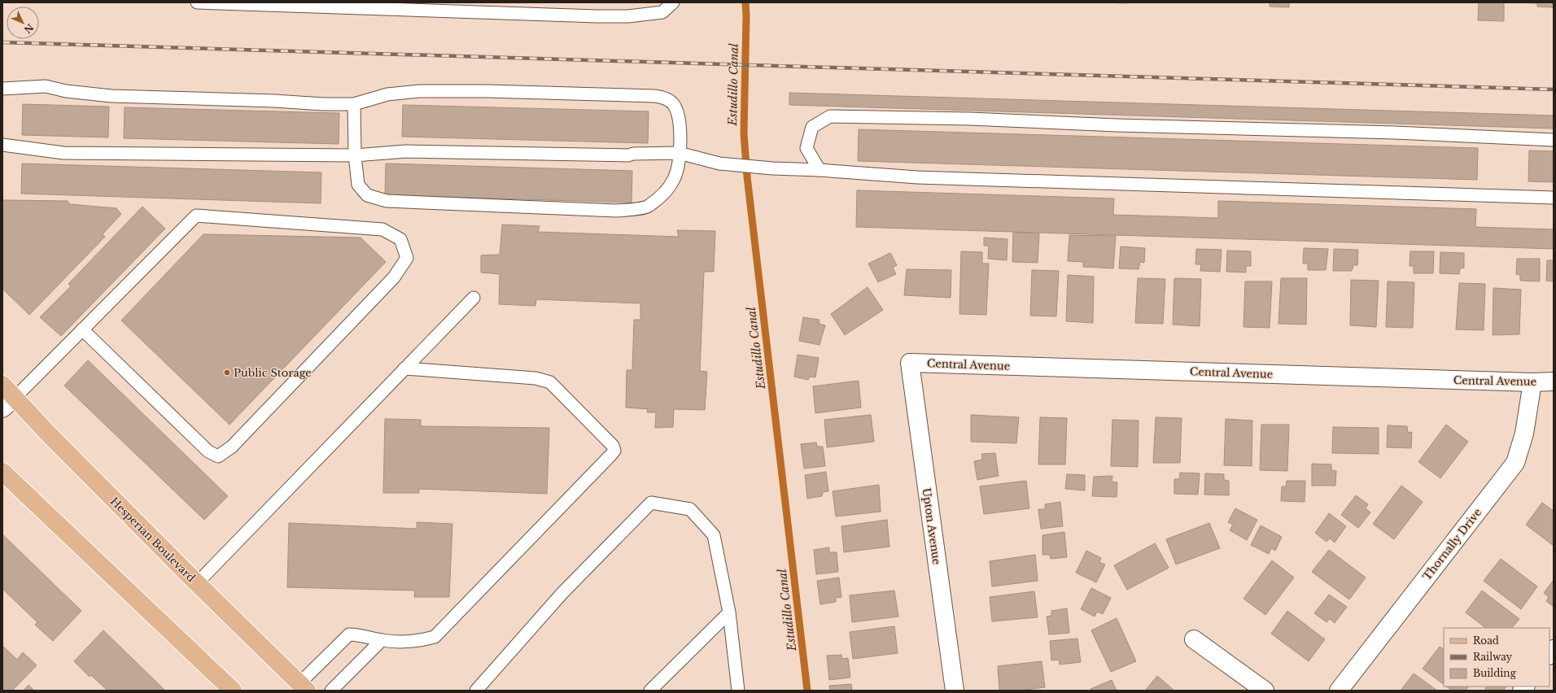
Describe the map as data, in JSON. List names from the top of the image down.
{
  "streets": {
    "main road": ["Hesperian Boulevard"],
    "street": ["Central Avenue", "Upton Avenue", "Thornally Drive"]
  },
  "crossings": [
    ["Central Avenue", "Upton Avenue"],
    ["Central Avenue", "Thornally Drive"]
  ],
  "water": ["Estudillo Canal"],
  "places": ["Public Storage"],
  "legend": ["Road", "Railway", "Building"],
  "north": "bottom right"
}
